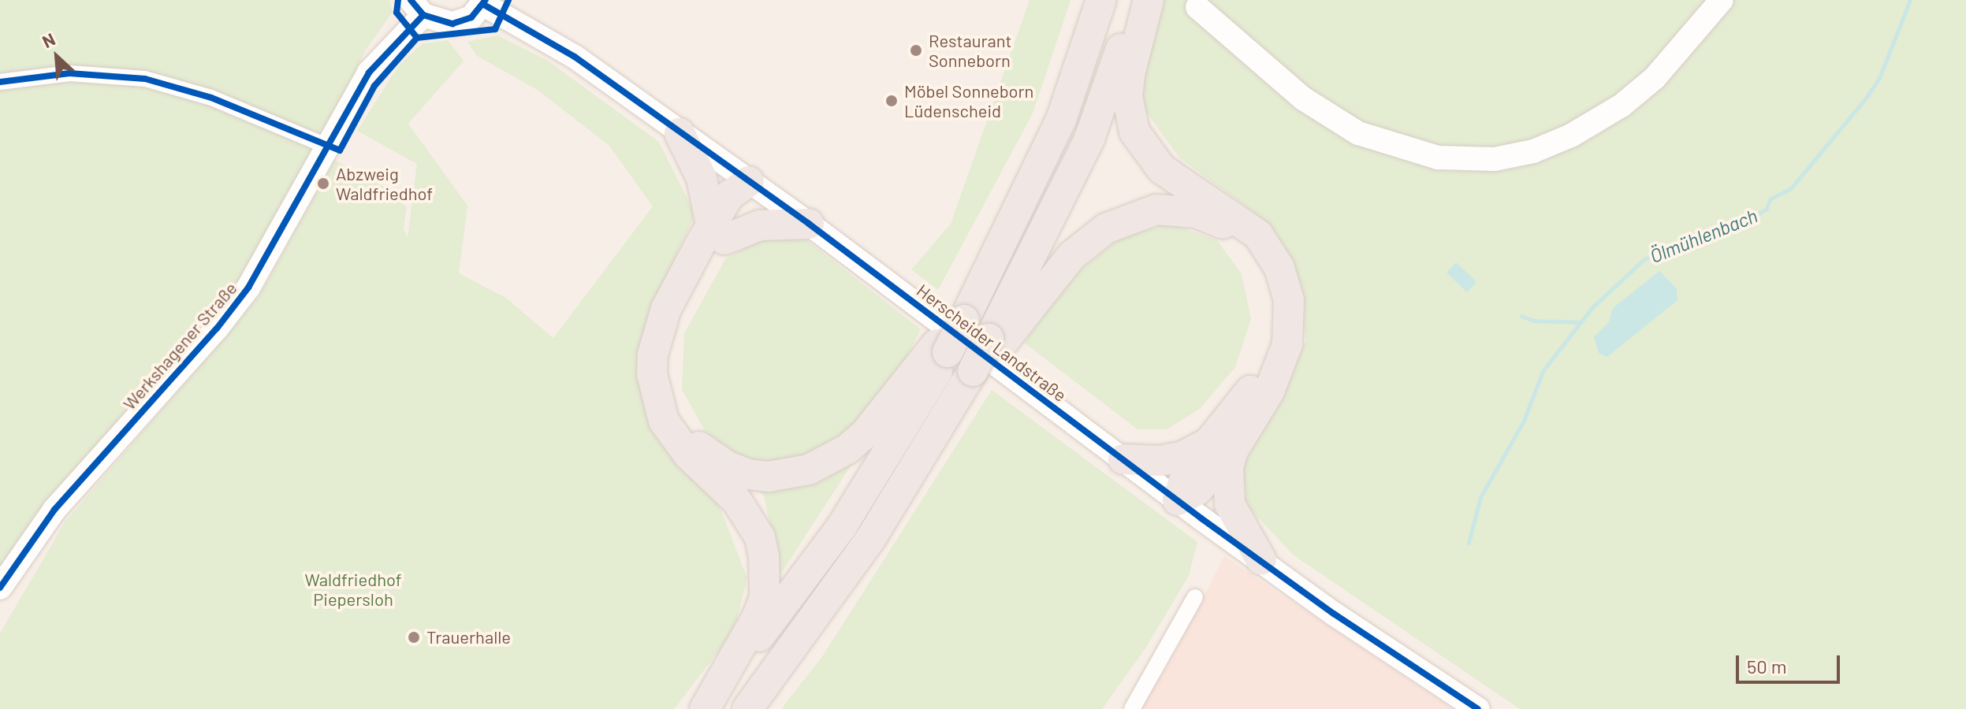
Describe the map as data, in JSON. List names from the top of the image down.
{
  "streets": {
    "main road": ["Herscheider Landstraße", "Werkshagener Straße"]
  },
  "water": ["Ölmühlenbach"],
  "parks": ["Waldfriedhof Piepersloh"],
  "places": [
    "Restaurant Sonneborn",
    "Möbel Sonneborn Lüdenscheid",
    "Abzweig Waldfriedhof",
    "Trauerhalle"
  ],
  "scale_bar": "50 m",
  "north": "top left"
}
